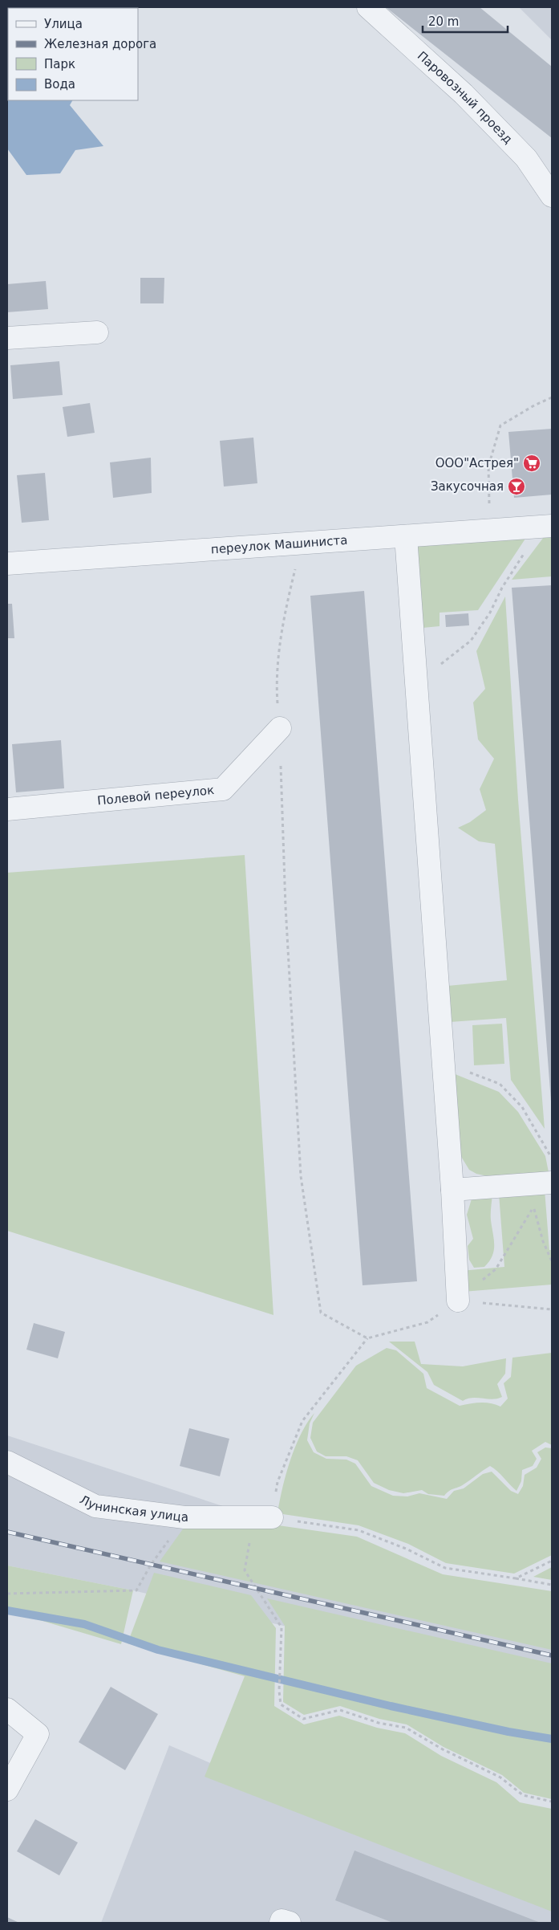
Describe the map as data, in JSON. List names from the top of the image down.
{
  "streets": {
    "street": [
      "Паровозный проезд",
      "переулок Машиниста",
      "Полевой переулок",
      "Лунинская улица"
    ]
  },
  "places": {
    "supermarket": ["ООО\"Астрея\""],
    "bar": ["Закусочная"]
  },
  "legend": [
    "Улица",
    "Железная дорога",
    "Парк",
    "Вода"
  ],
  "scale_bar": "20 m"
}
